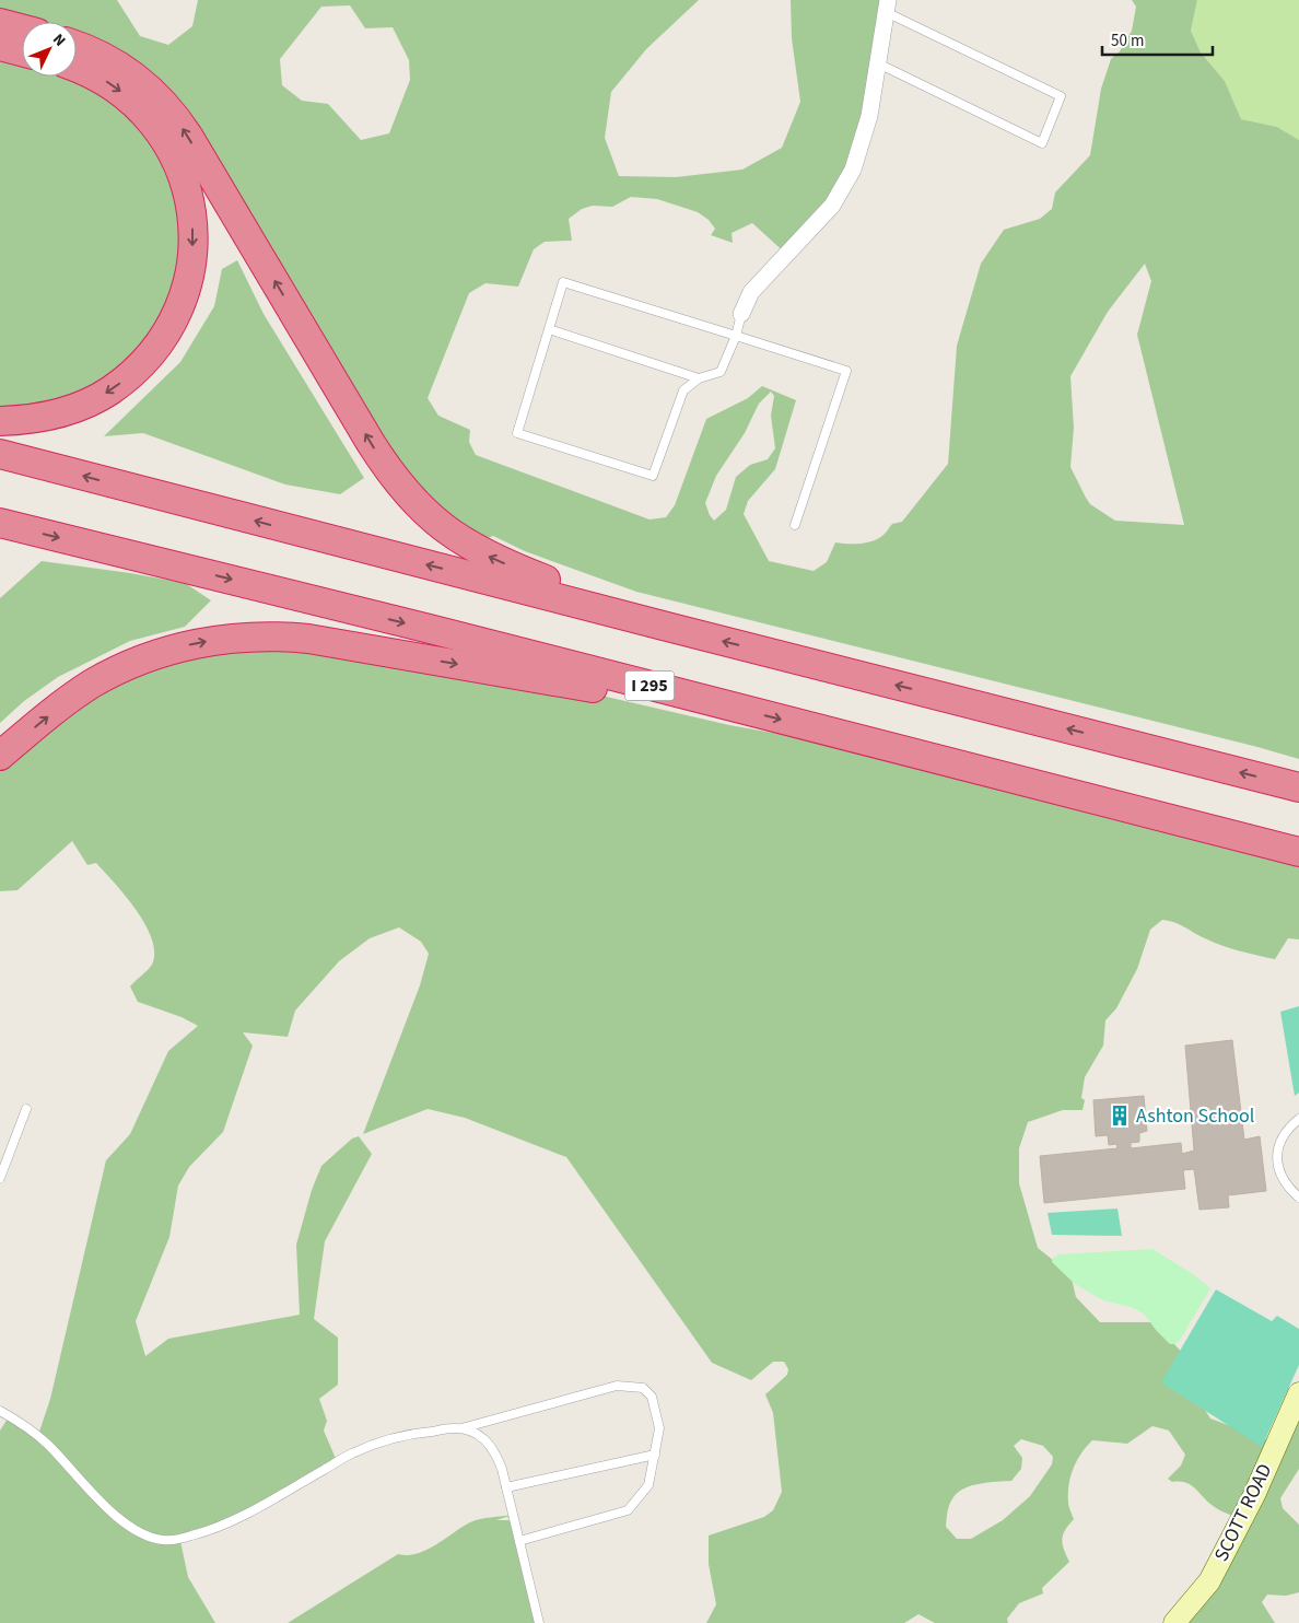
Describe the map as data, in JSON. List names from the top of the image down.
{
  "streets": {
    "highway": ["I 295"],
    "street": ["SCOTT ROAD"]
  },
  "places": {
    "building": ["Ashton School"]
  },
  "scale_bar": "50 m",
  "north": "top right"
}
